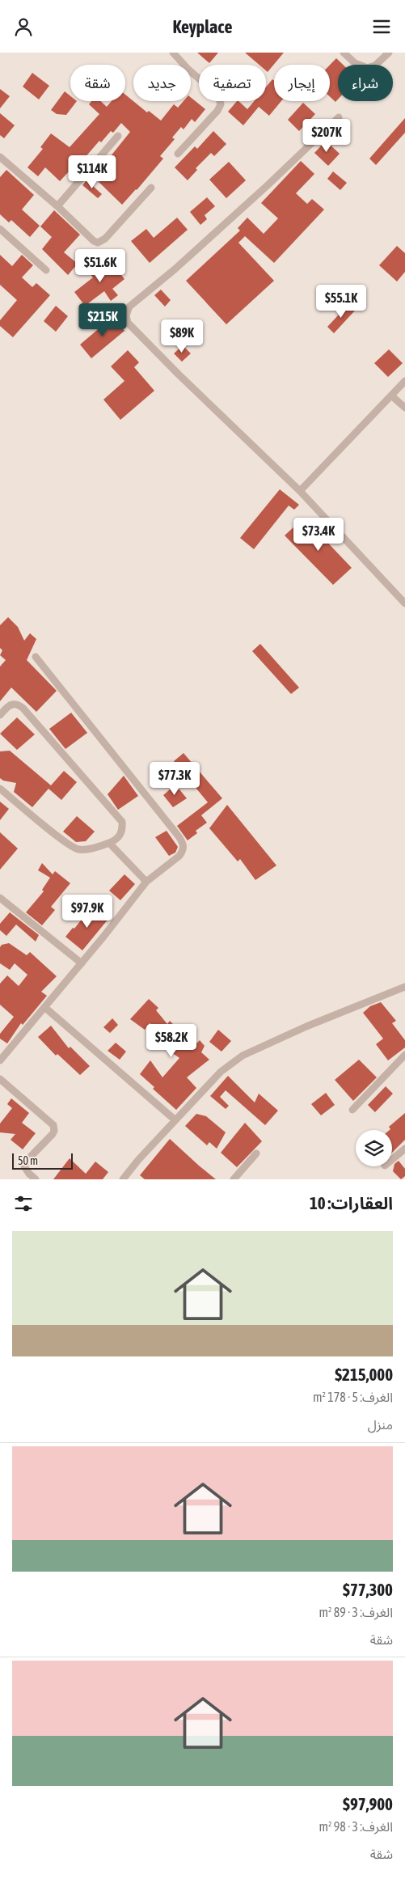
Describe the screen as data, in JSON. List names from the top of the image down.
{
  "scale_bar": "50 m",
  "page": {
    "header": "Keyplace",
    "chip": [
      "شراء",
      "إيجار",
      "تصفية",
      "جديد",
      "شقة"
    ],
    "price": [
      "$207K",
      "$114K",
      "$51.6K",
      "$55.1K",
      "$215K",
      "$89K",
      "$73.4K",
      "$77.3K",
      "$97.9K",
      "$58.2K"
    ],
    "scale": "50 m",
    "heading": "العقارات: 10",
    "list": [
      {
        "name": "$215,000",
        "note": "الغرف: 5 · 178 m² · منزل"
      },
      {
        "name": "$77,300",
        "note": "الغرف: 3 · 89 m² · شقة"
      },
      {
        "name": "$97,900",
        "note": "الغرف: 3 · 98 m² · شقة"
      }
    ]
  }
}
